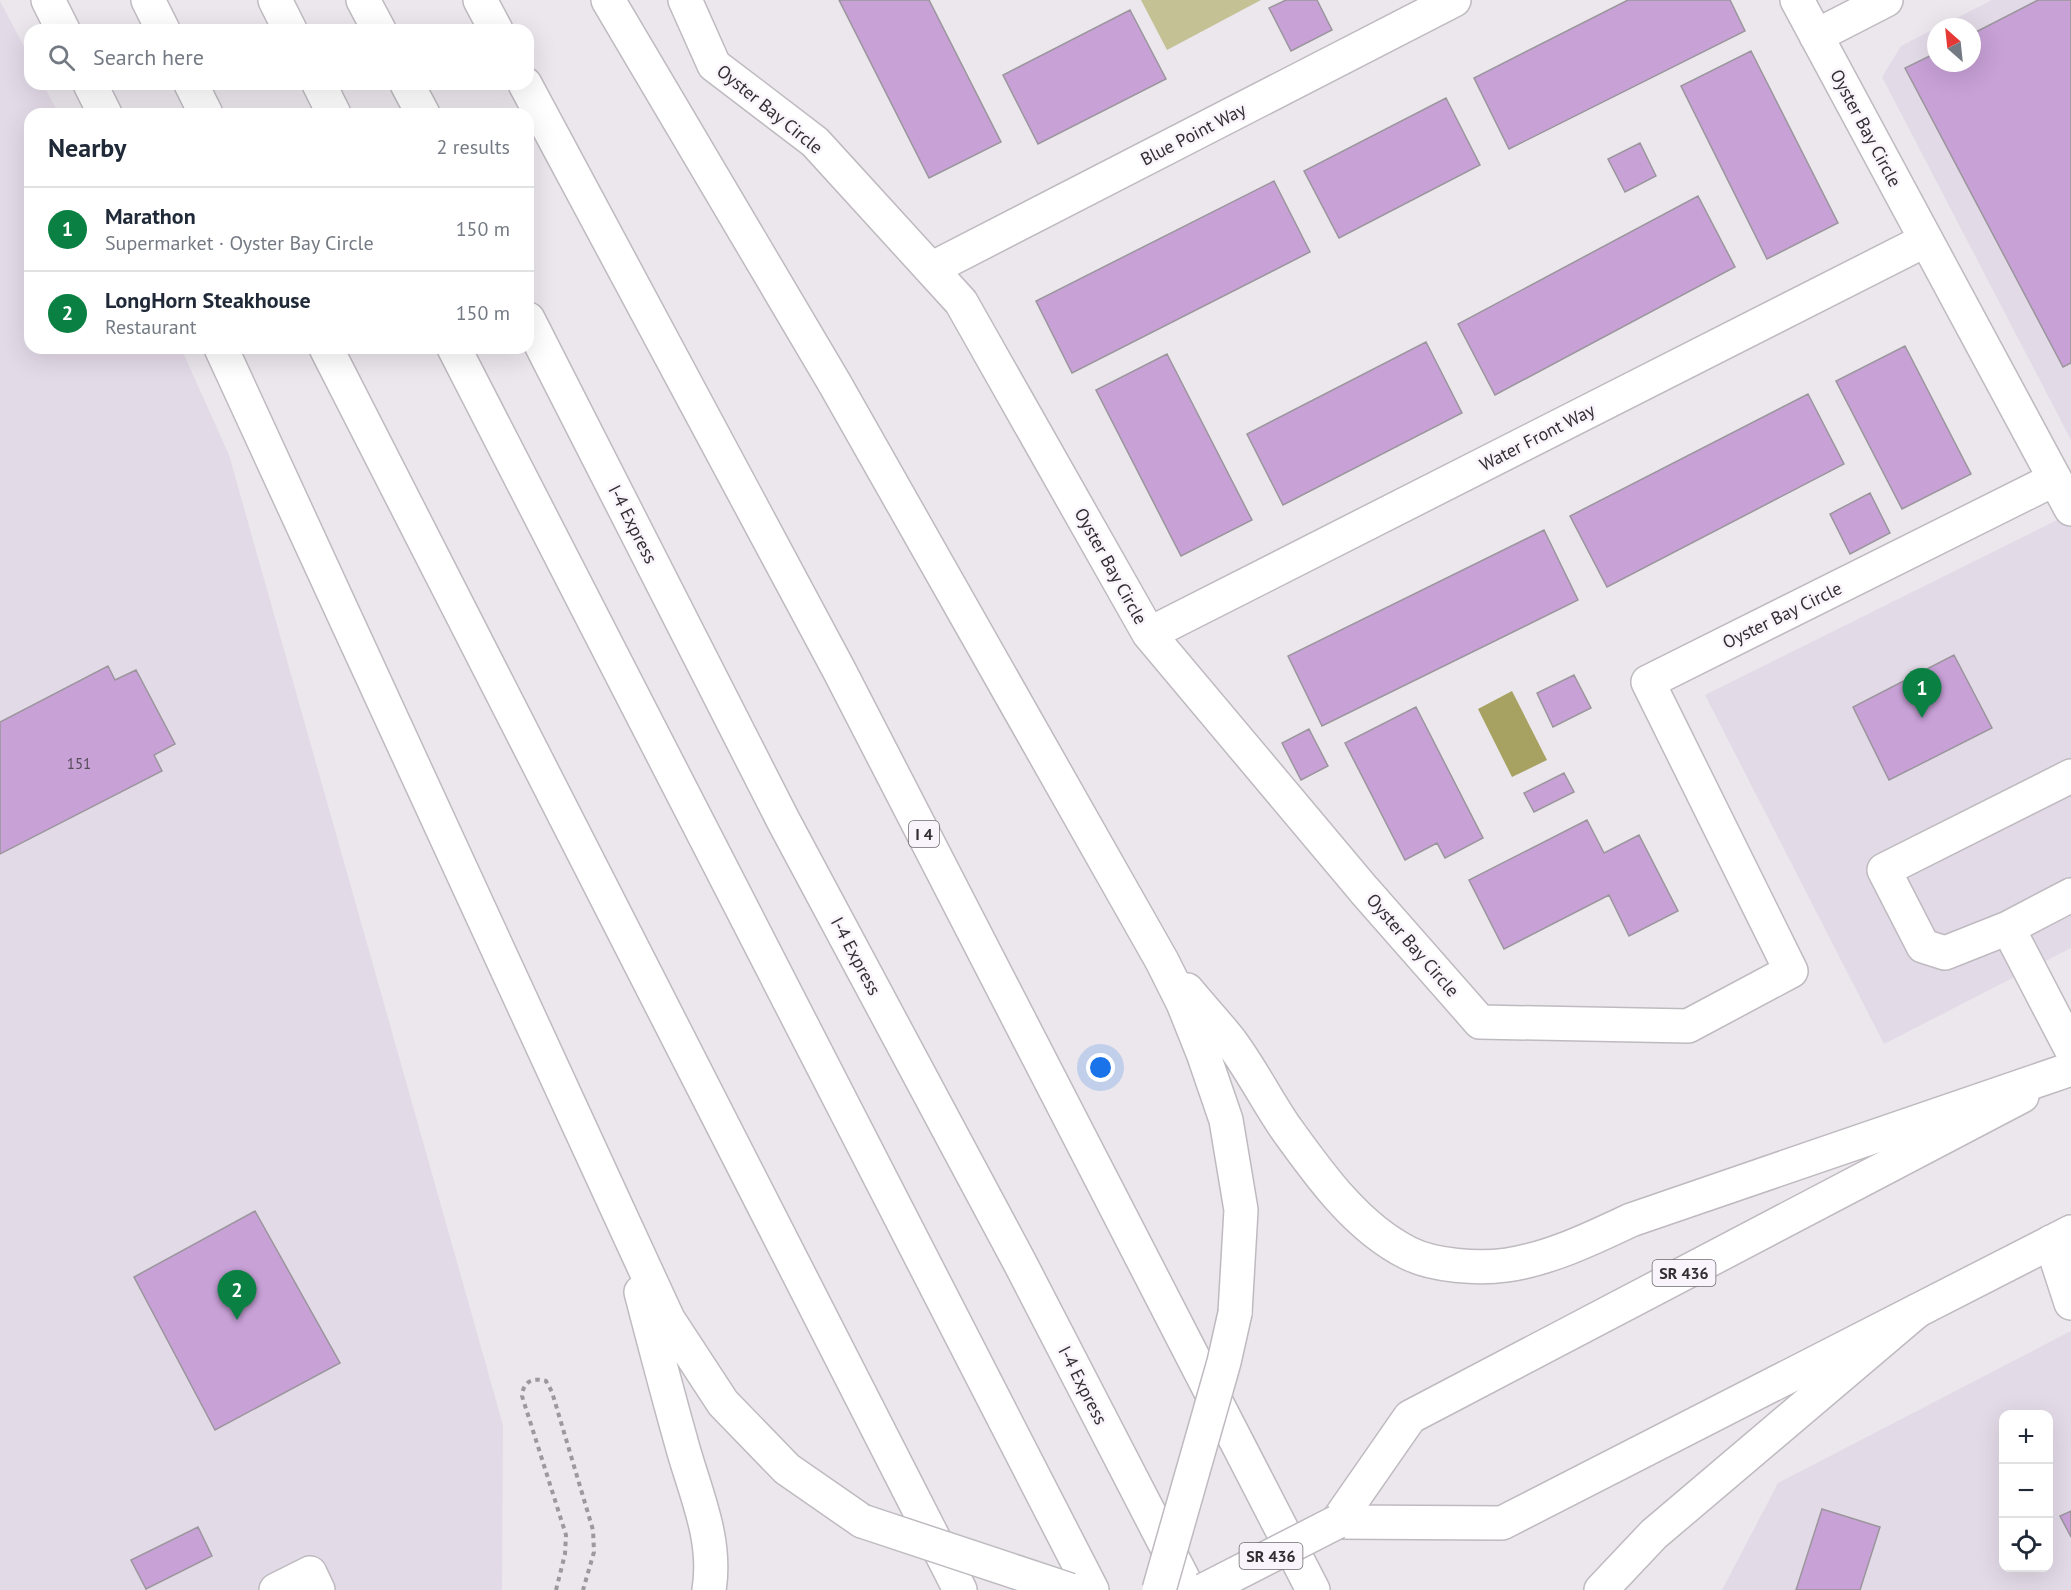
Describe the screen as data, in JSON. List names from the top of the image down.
{
  "streets": {
    "main road": [
      "Oyster Bay Circle",
      "Blue Point Way",
      "Water Front Way",
      "I-4 Express",
      "I 4",
      "SR 436"
    ]
  },
  "crossings": [
    ["Oyster Bay Circle", "Blue Point Way"],
    ["Oyster Bay Circle", "Water Front Way"]
  ],
  "house_numbers": ["151"],
  "north": "top left",
  "page": {
    "search": "Search here",
    "heading": ["Nearby", "2 results"],
    "list": [
      {
        "mark": "1",
        "name": "Marathon",
        "note": "Supermarket · Oyster Bay Circle",
        "value": "150 m"
      },
      {
        "mark": "2",
        "name": "LongHorn Steakhouse",
        "note": "Restaurant",
        "value": "150 m"
      }
    ],
    "pins": ["1", "2"],
    "map_buttons": ["+", "−"]
  }
}
